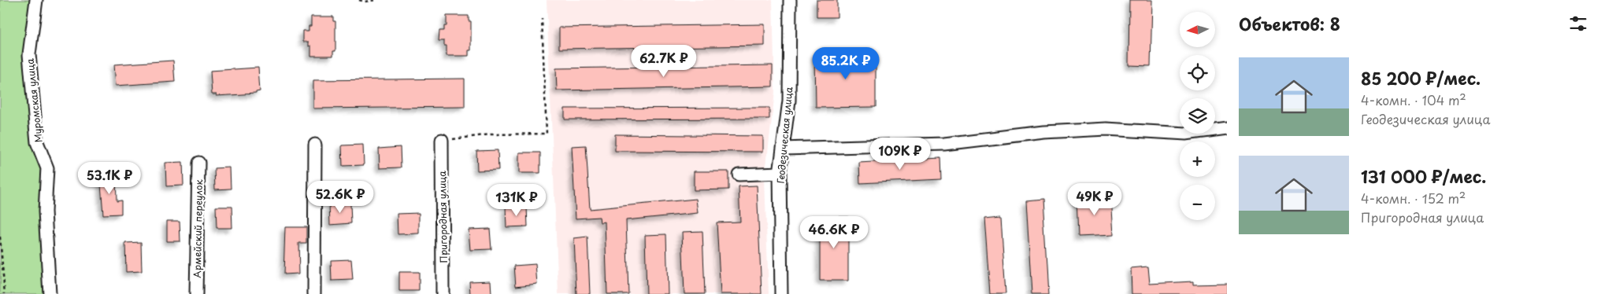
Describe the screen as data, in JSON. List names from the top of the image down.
{
  "streets": {
    "street": [
      "Муромская улица",
      "Геодезическая улица",
      "Пригородная улица",
      "Армейский переулок"
    ]
  },
  "north": "left",
  "page": {
    "heading": "Объектов: 8",
    "map_buttons": ["+", "−"],
    "price": [
      "62.7K ₽",
      "85.2K ₽",
      "109K ₽",
      "53.1K ₽",
      "52.6K ₽",
      "49K ₽",
      "131K ₽",
      "46.6K ₽"
    ],
    "list": [
      {
        "name": "85 200 ₽/мес.",
        "note": "4-комн. · 104 m² · Геодезическая улица"
      },
      {
        "name": "131 000 ₽/мес.",
        "note": "4-комн. · 152 m² · Пригородная улица"
      }
    ]
  }
}
